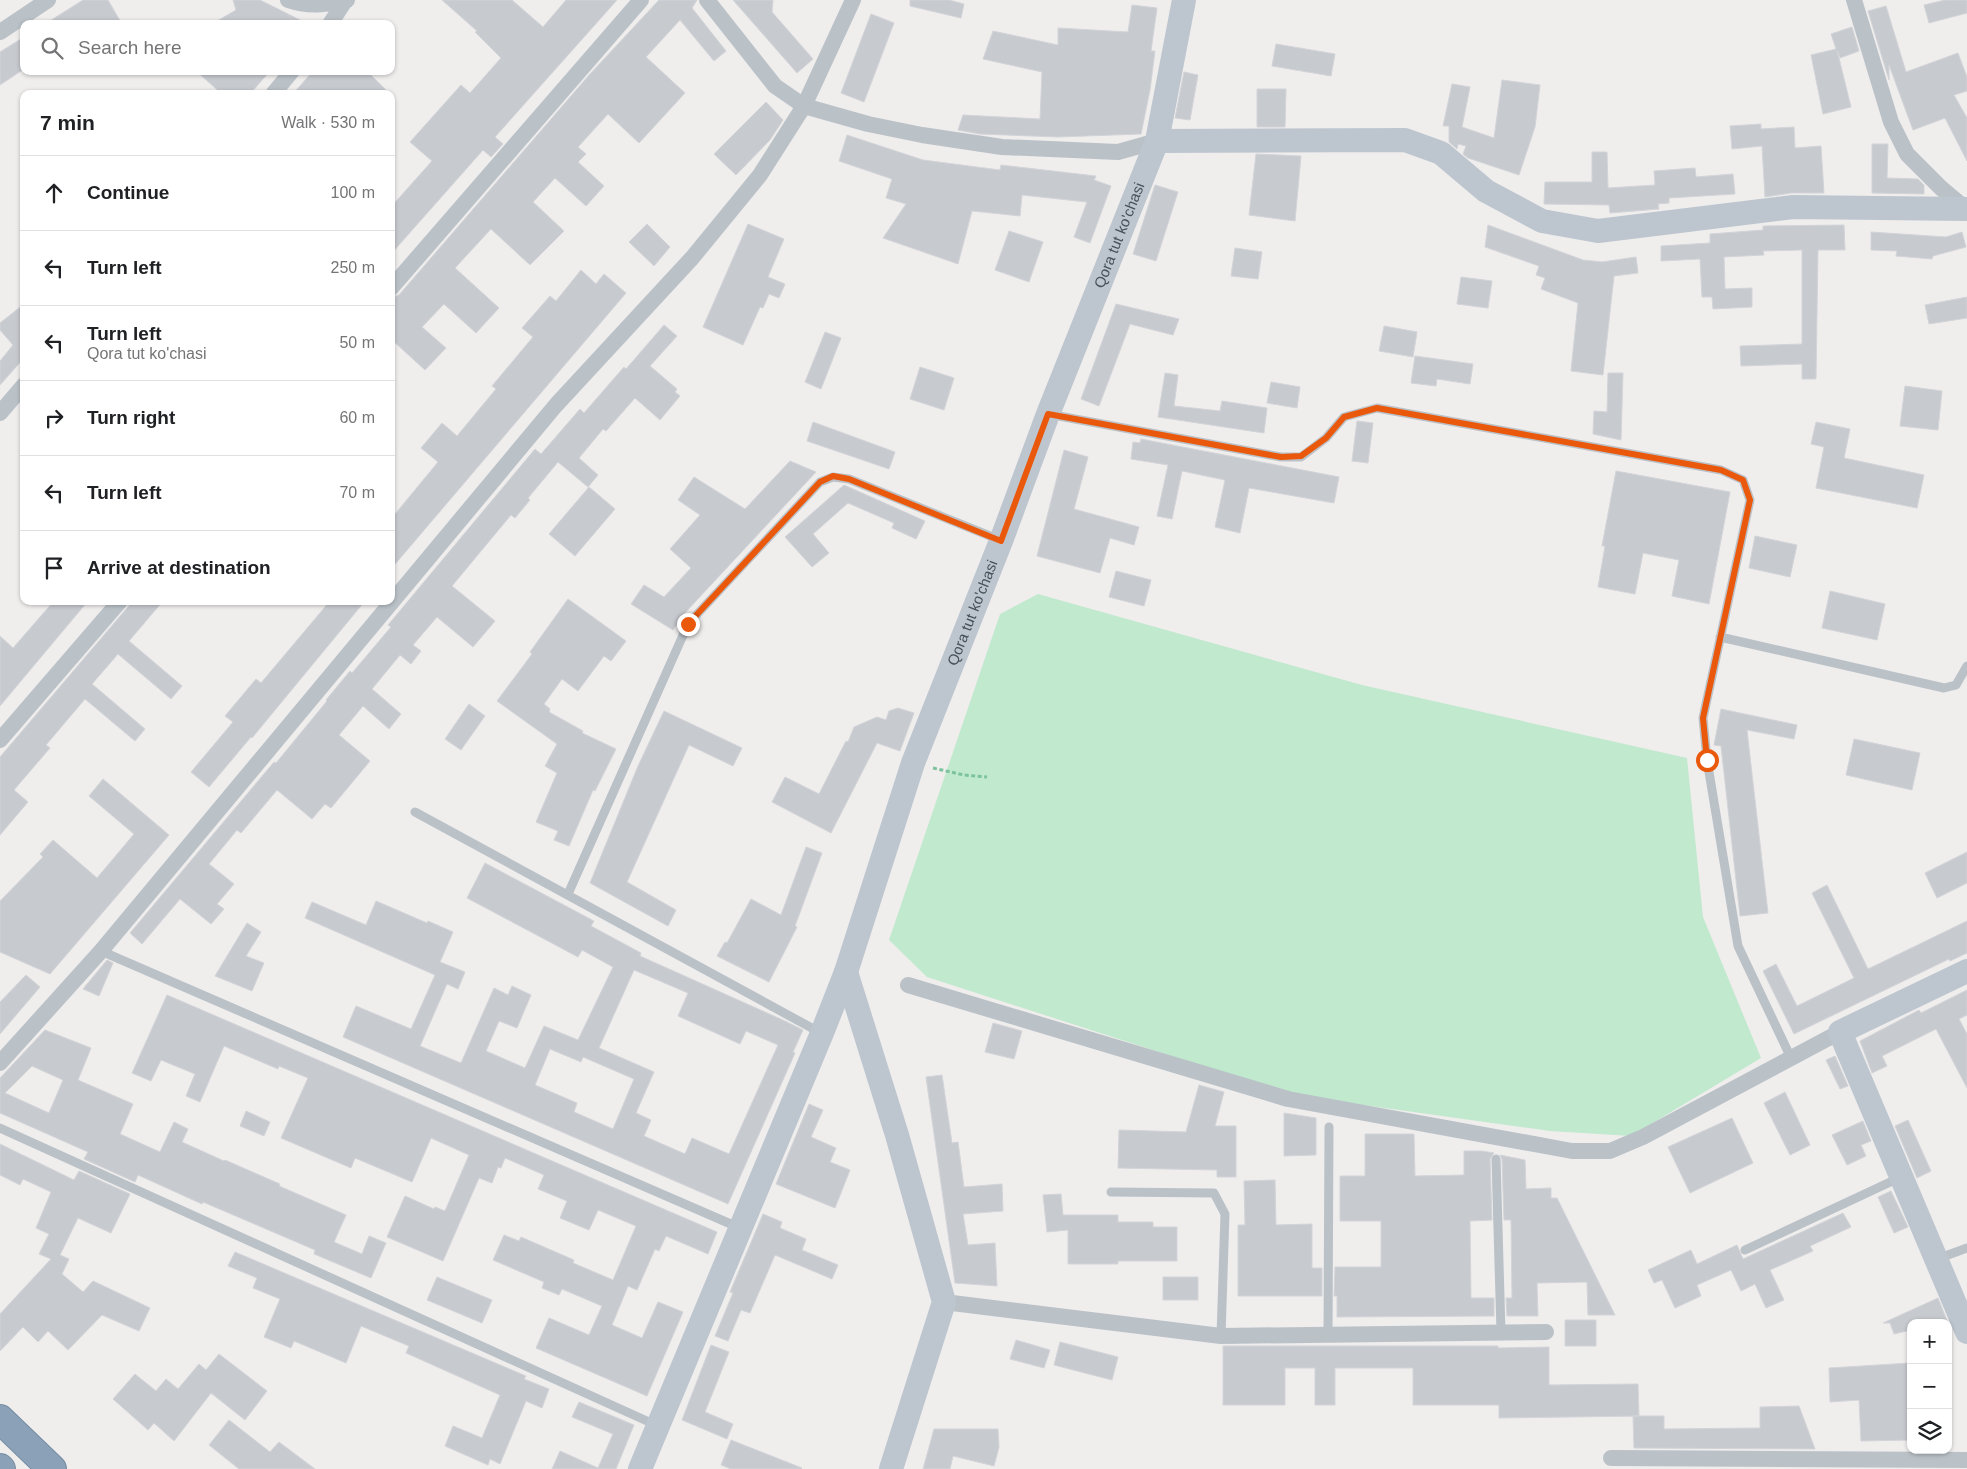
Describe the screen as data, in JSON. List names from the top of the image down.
{
  "streets": {
    "street": ["Qora tut ko'chasi"]
  },
  "page": {
    "search": "Search here",
    "heading": ["7 min", "Walk · 530 m"],
    "list": [
      ["Continue", "100 m"],
      ["Turn left", "250 m"],
      ["Turn left", "Qora tut ko'chasi", "50 m"],
      ["Turn right", "60 m"],
      ["Turn left", "70 m"],
      "Arrive at destination"
    ],
    "map_buttons": ["+", "−"]
  }
}
